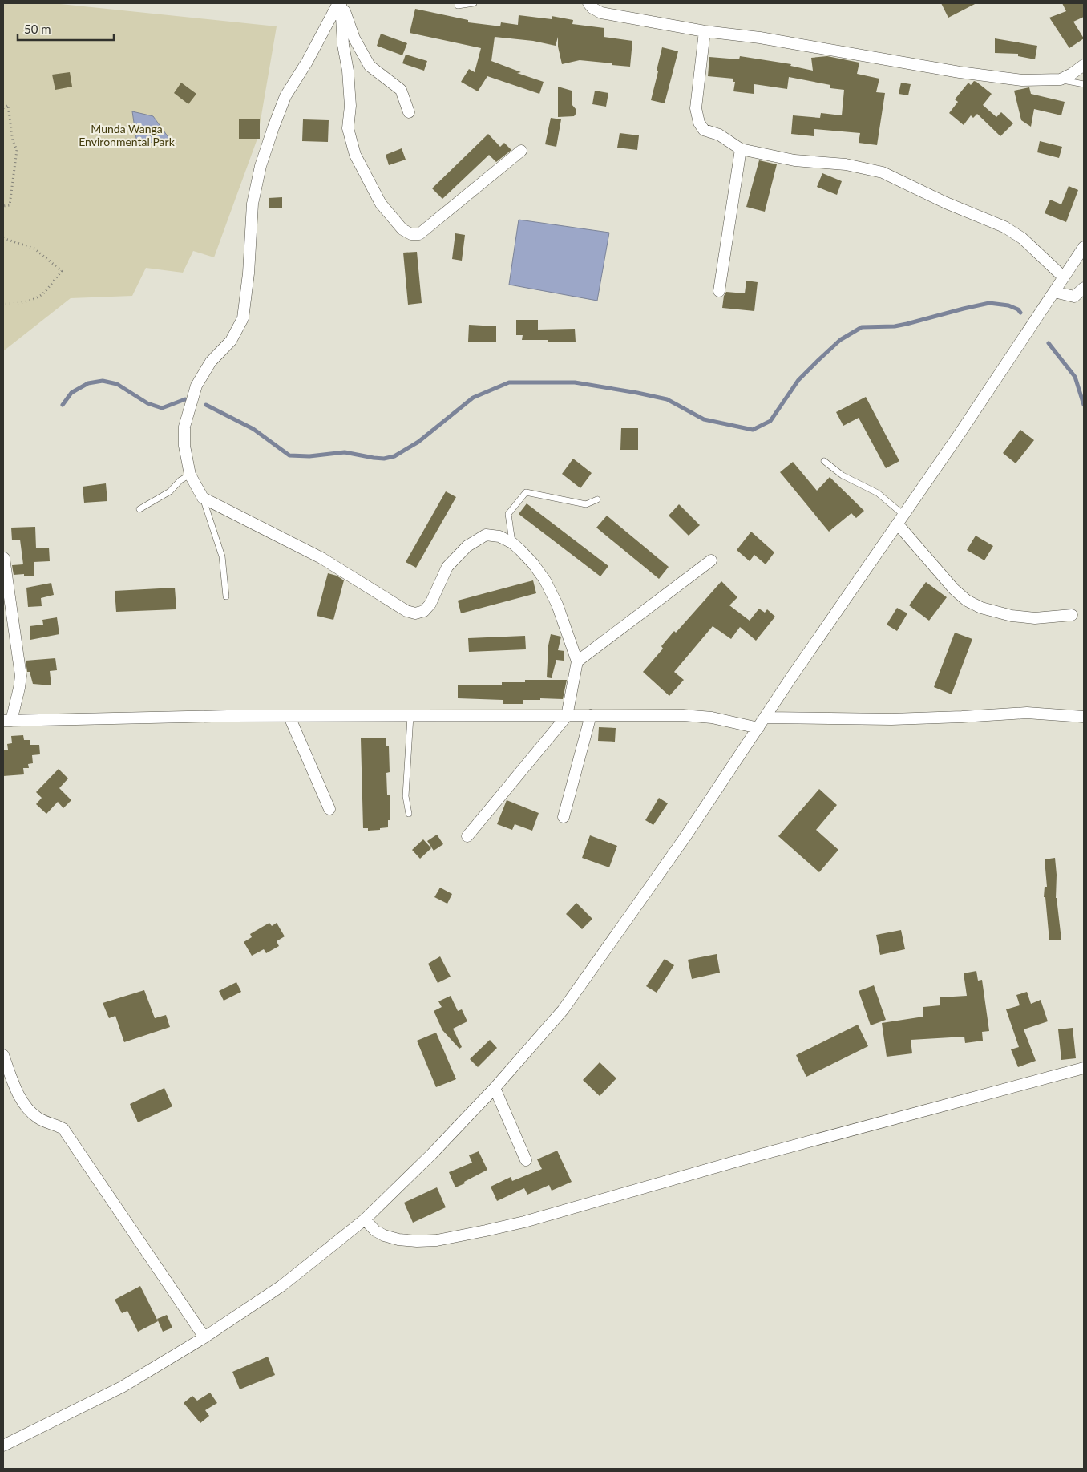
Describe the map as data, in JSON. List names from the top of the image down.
{
  "parks": ["Munda Wanga Environmental Park"],
  "scale_bar": "50 m"
}
